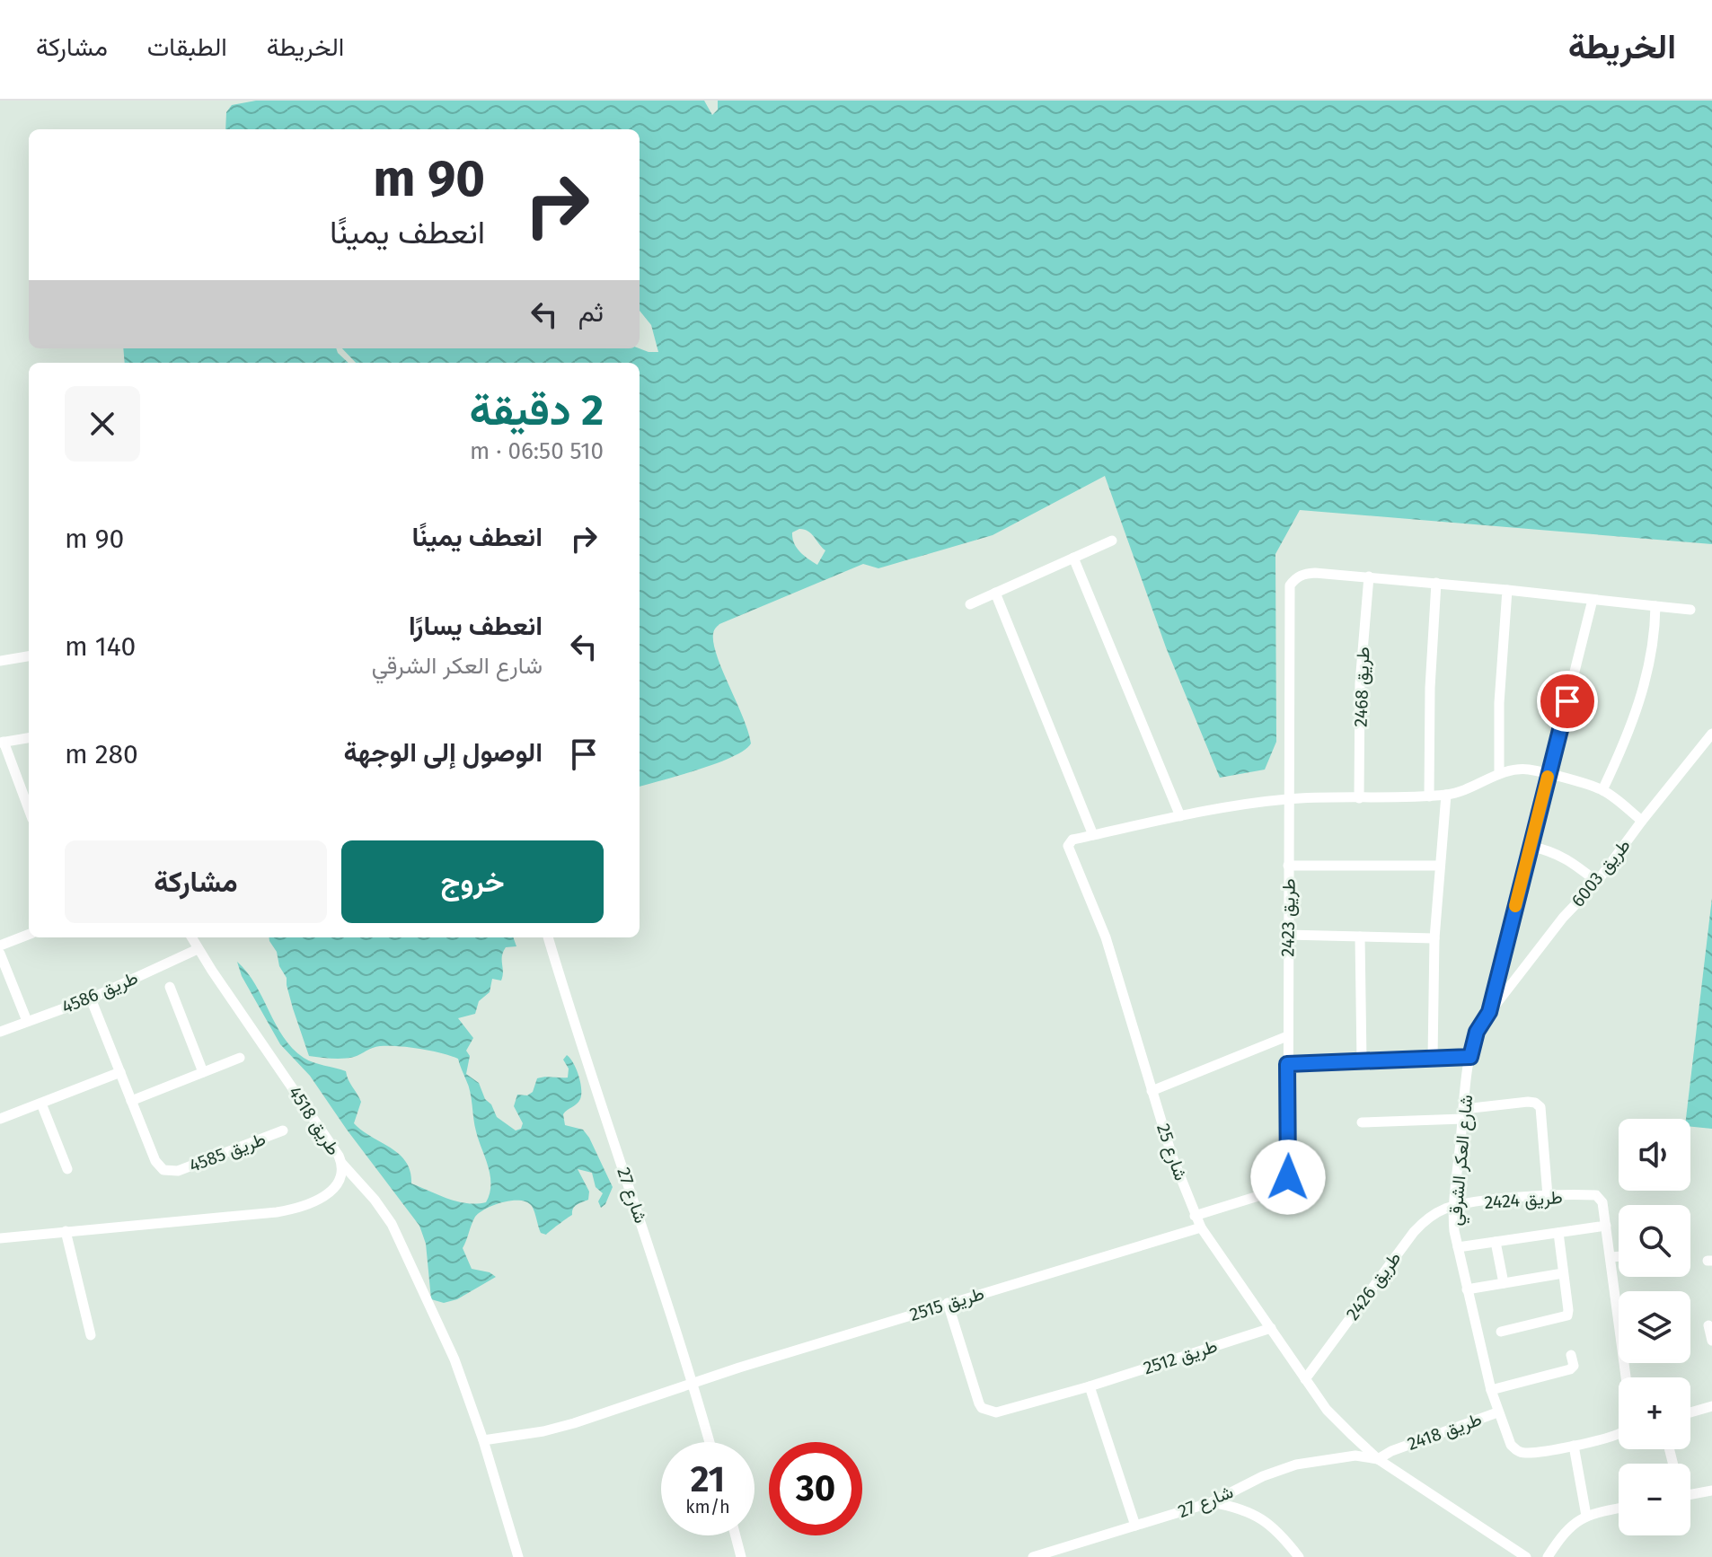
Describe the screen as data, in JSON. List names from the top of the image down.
{
  "streets": {
    "street": [
      "طريق 2468",
      "طريق 6003",
      "طريق 2423",
      "طريق 4586",
      "طريق 4518",
      "طريق 4585",
      "شارع 25",
      "شارع العكر الشرقي",
      "شارع 27",
      "طريق 2424",
      "طريق 2426",
      "طريق 2515",
      "طريق 2512",
      "طريق 2418"
    ]
  },
  "crossings": [
    ["طريق 2468", "طريق 2423"],
    ["طريق 2468", "شارع 25"],
    ["طريق 6003", "شارع العكر الشرقي"],
    ["طريق 2423", "شارع 25"],
    ["طريق 4586", "طريق 4518"],
    ["طريق 4586", "طريق 4585"],
    ["شارع 25", "شارع 27"],
    ["شارع 25", "طريق 2426"],
    ["شارع 25", "طريق 2515"],
    ["شارع 25", "طريق 2512"],
    ["شارع 25", "طريق 2418"],
    ["شارع العكر الشرقي", "طريق 2424"],
    ["شارع العكر الشرقي", "طريق 2426"],
    ["شارع العكر الشرقي", "طريق 2418"],
    ["شارع 27", "طريق 2515"],
    ["شارع 27", "طريق 2418"],
    ["طريق 2424", "طريق 2426"],
    ["طريق 2424", "طريق 2418"],
    ["طريق 2515", "طريق 2512"]
  ],
  "page": {
    "header": "الخريطة",
    "nav": ["الخريطة", "الطبقات", "مشاركة"],
    "turn": ["90 m", "انعطف يمينًا"],
    "then": "ثم",
    "heading": ["2 دقيقة", "510 m · 06:50"],
    "list": [
      {
        "name": "انعطف يمينًا",
        "value": "90 m"
      },
      {
        "name": "انعطف يسارًا",
        "note": "شارع العكر الشرقي",
        "value": "140 m"
      },
      {
        "name": "الوصول إلى الوجهة",
        "value": "280 m"
      }
    ],
    "buttons": ["خروج", "مشاركة"],
    "map_buttons": ["+", "−"],
    "speed": "21 km/h",
    "limit": "30"
  }
}
